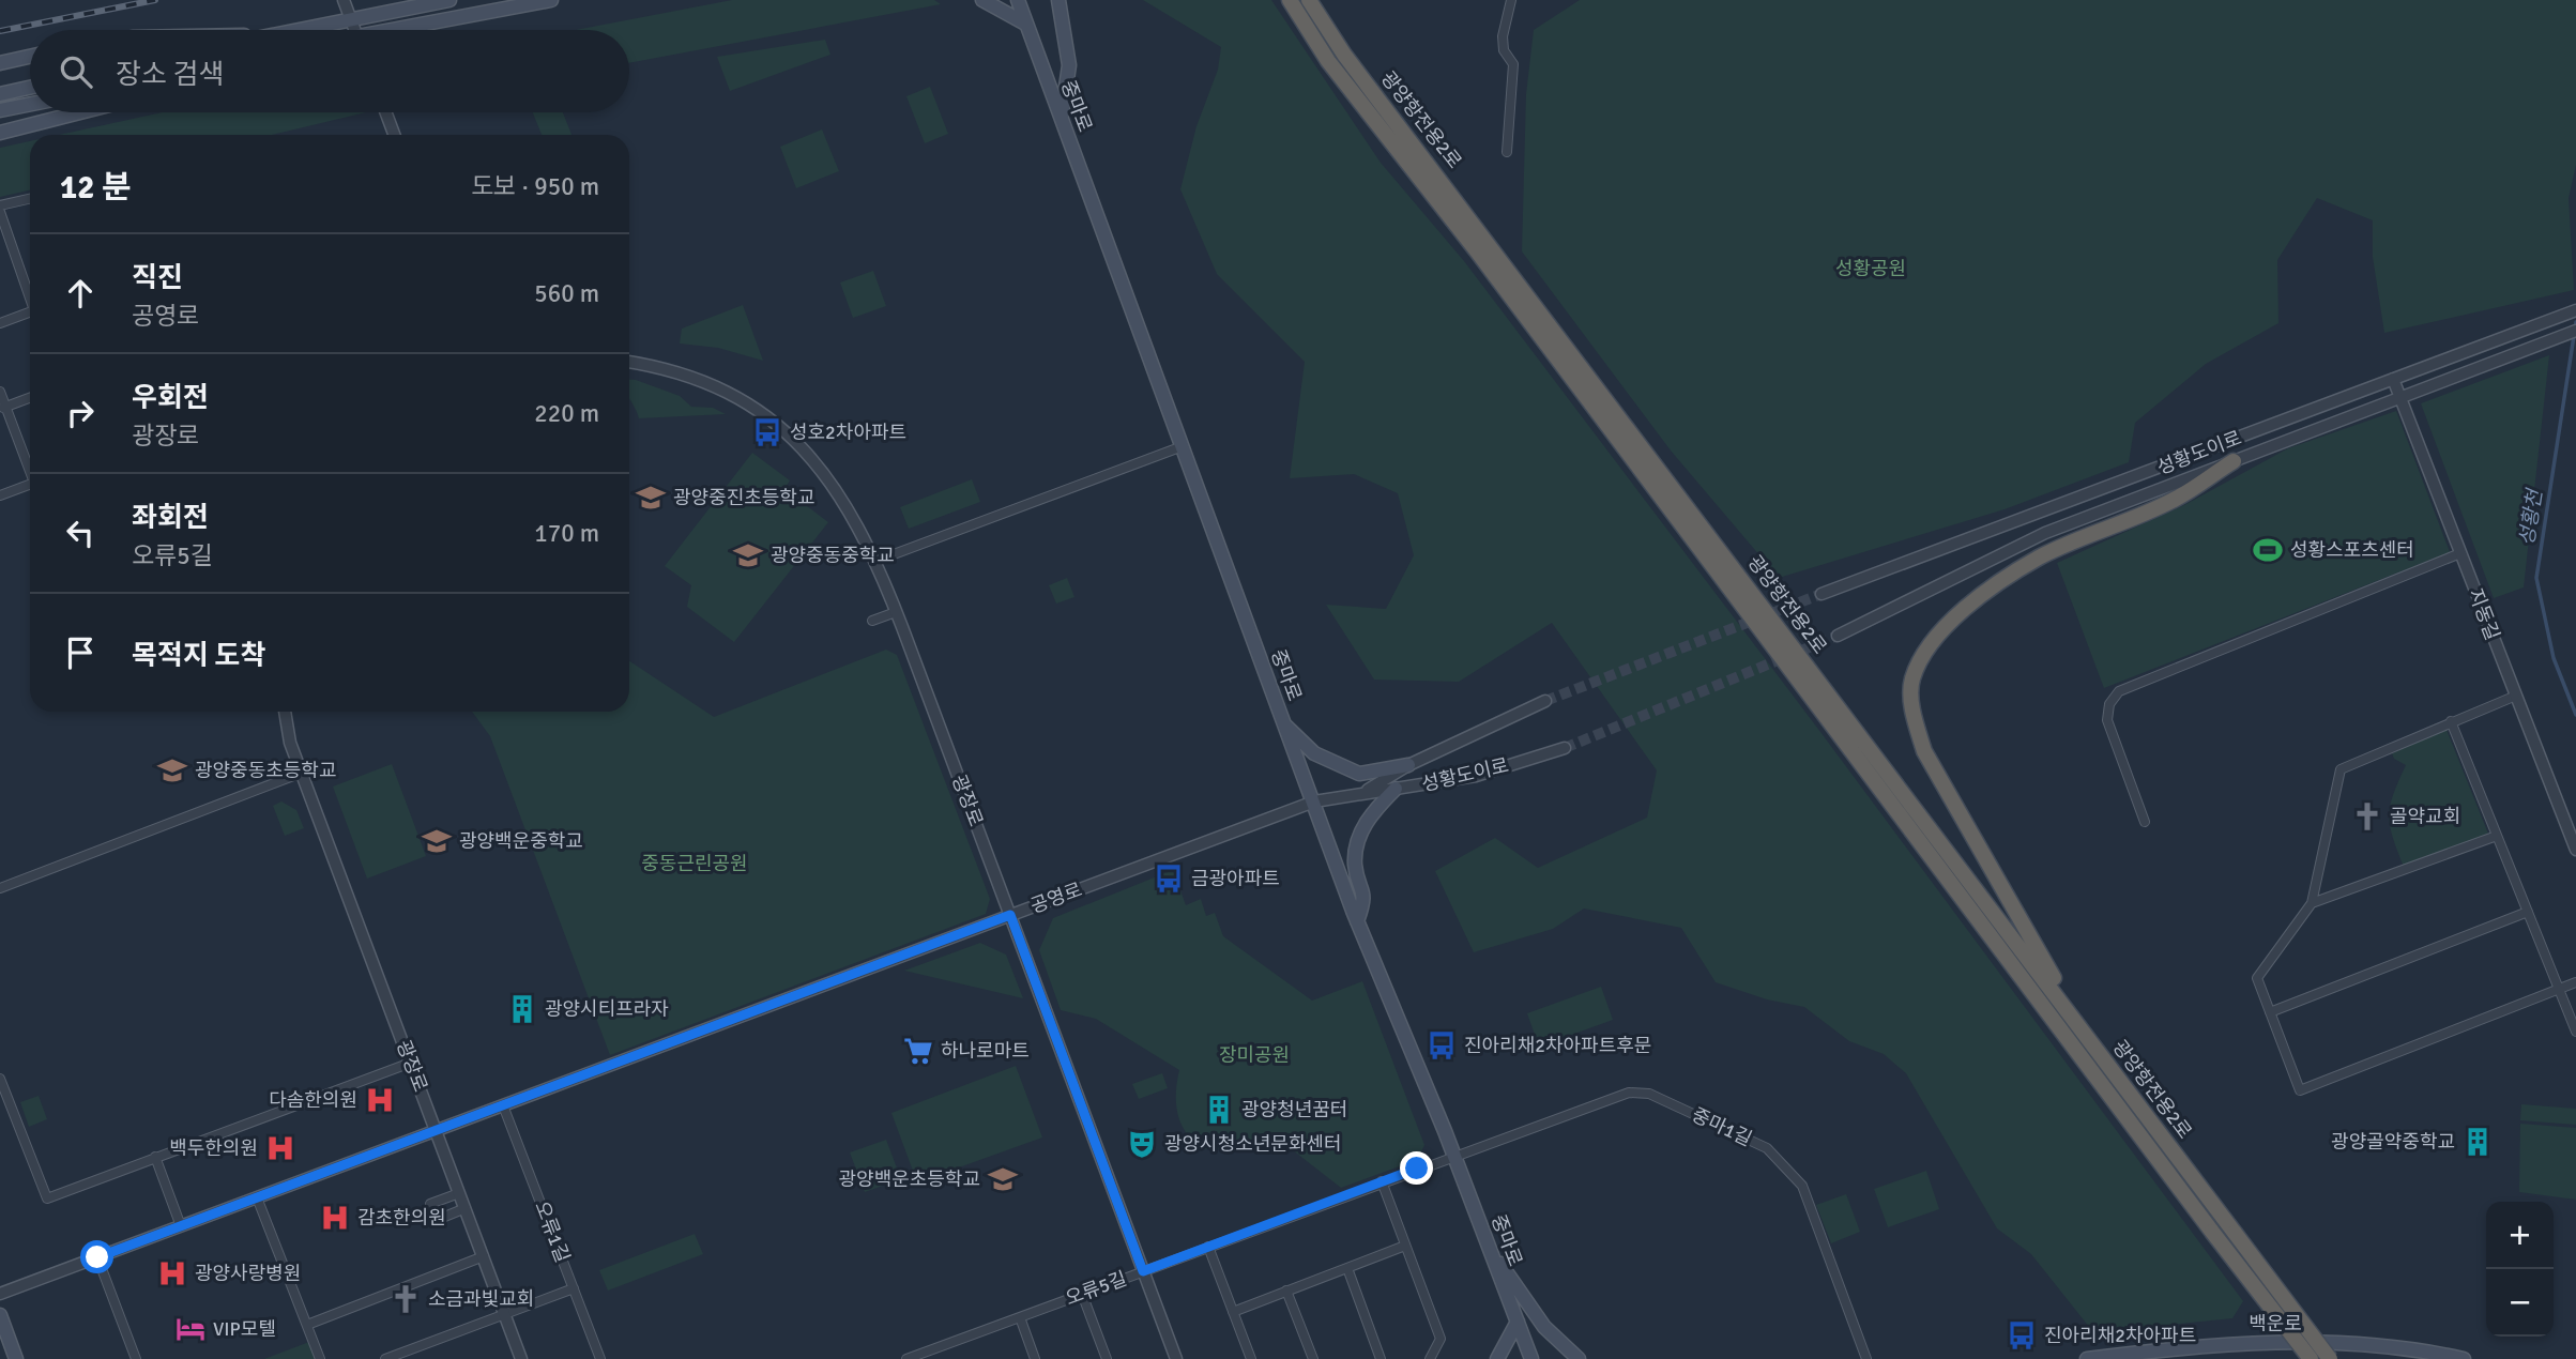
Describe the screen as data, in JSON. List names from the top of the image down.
{
  "streets": {
    "highway": ["광양항전용2로"],
    "main road": ["중마로", "백운로"],
    "street": [
      "성황도이로",
      "지동길",
      "광장로",
      "공영로",
      "중마1길",
      "오류1길",
      "오류5길"
    ]
  },
  "crossings": [
    ["중마로", "성황도이로"],
    ["중마로", "공영로"],
    ["중마로", "중마1길"],
    ["중마로", "오류5길"],
    ["성황도이로", "지동길"],
    ["성황도이로", "공영로"],
    ["광장로", "공영로"],
    ["광장로", "오류5길"],
    ["공영로", "오류1길"],
    ["중마1길", "오류5길"]
  ],
  "water": ["성황천"],
  "parks": ["성황공원", "중동근린공원", "장미공원"],
  "places": {
    "bus stop": [
      "성호2차아파트",
      "금광아파트",
      "진아리채2차아파트후문",
      "진아리채2차아파트"
    ],
    "school or university": [
      "광양중진초등학교",
      "광양중동중학교",
      "광양중동초등학교",
      "광양백운중학교",
      "광양백운초등학교"
    ],
    "sports": ["성황스포츠센터"],
    "church": ["골약교회", "소금과빛교회"],
    "building": ["광양시티프라자", "광양청년꿈터", "광양골약중학교"],
    "supermarket": ["하나로마트"],
    "hospital": [
      "다솜한의원",
      "백두한의원",
      "감초한의원",
      "광양사랑병원"
    ],
    "theatre": ["광양시청소년문화센터"],
    "hotel": ["VIP모텔"]
  },
  "page": {
    "search": "장소 검색",
    "heading": ["12 분", "도보 · 950 m"],
    "list": [
      ["직진", "공영로", "560 m"],
      ["우회전", "광장로", "220 m"],
      ["좌회전", "오류5길", "170 m"],
      "목적지 도착"
    ],
    "map_buttons": ["+", "−"]
  }
}
